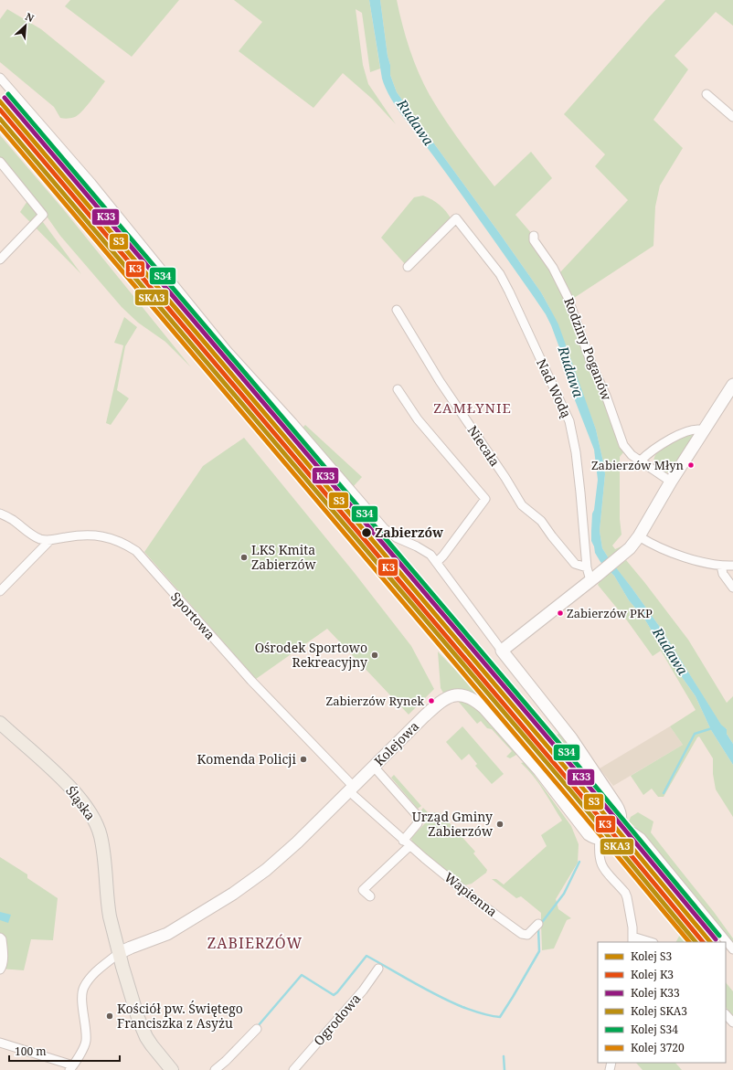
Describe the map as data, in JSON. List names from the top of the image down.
{
  "streets": {
    "main road": ["Śląska"],
    "street": [
      "Rodziny Poganów",
      "Nad Wodą",
      "Niecała",
      "Sportowa",
      "Kolejowa",
      "Wapienna",
      "Ogrodowa"
    ]
  },
  "crossings": [
    ["Nad Wodą", "Niecała"],
    ["Sportowa", "Kolejowa"],
    ["Sportowa", "Wapienna"],
    ["Kolejowa", "Śląska"],
    ["Kolejowa", "Wapienna"]
  ],
  "districts": ["ZAMŁYNIE", "ZABIERZÓW"],
  "water": ["Rudawa"],
  "places": [
    "Zabierzów Młyn",
    "Zabierzów",
    "LKS Kmita Zabierzów",
    "Zabierzów PKP",
    "Ośrodek Sportowo Rekreacyjny",
    "Zabierzów Rynek",
    "Komenda Policji",
    "Urząd Gminy Zabierzów",
    "Kościół pw. Świętego Franciszka z Asyżu"
  ],
  "lines": [
    "rail line S34",
    "rail line K33",
    "rail line S3",
    "rail line K3",
    "rail line SKA3",
    "rail line 3720"
  ],
  "legend": [
    "Kolej S3",
    "Kolej K3",
    "Kolej K33",
    "Kolej SKA3",
    "Kolej S34",
    "Kolej 3720"
  ],
  "scale_bar": "100 m",
  "north": "top right"
}
